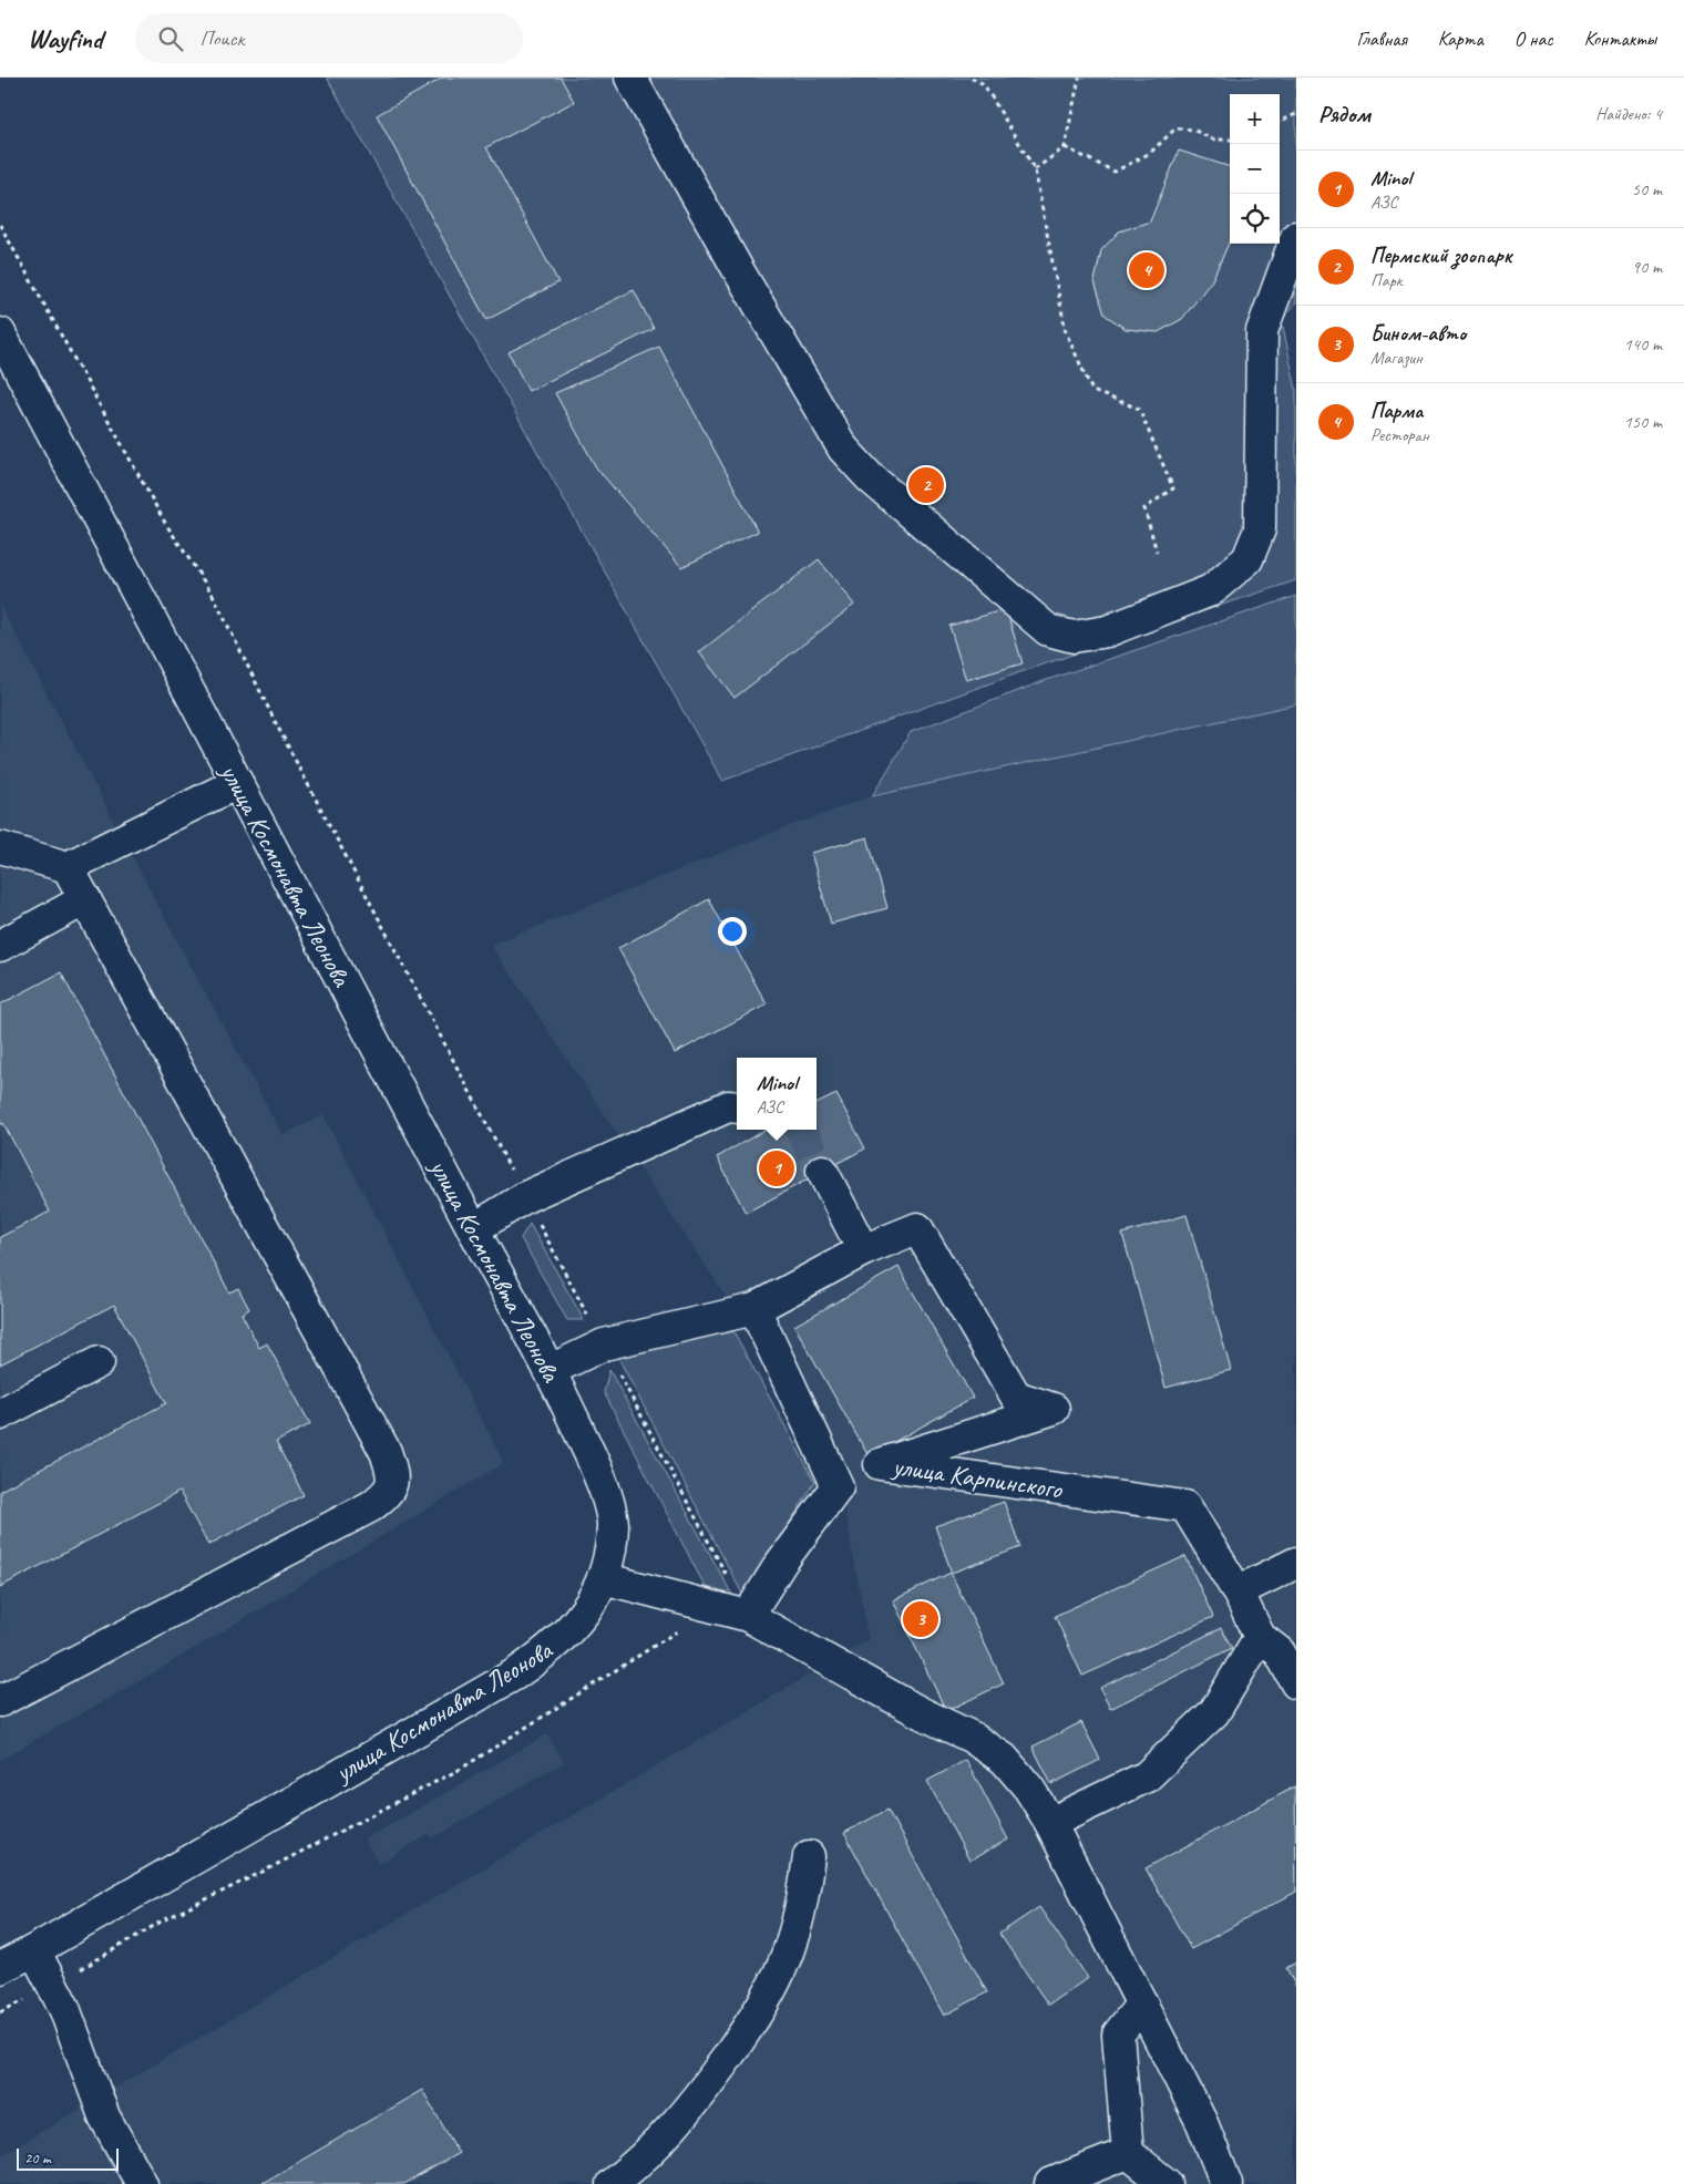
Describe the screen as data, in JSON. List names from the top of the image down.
{
  "streets": {
    "main road": ["улица Космонавта Леонова", "улица Карпинского"]
  },
  "scale_bar": "20 m",
  "page": {
    "header": "Wayfind",
    "search": "Поиск",
    "nav": [
      "Главная",
      "Карта",
      "О нас",
      "Контакты"
    ],
    "heading": ["Рядом", "Найдено: 4"],
    "map_buttons": ["+", "−"],
    "list": [
      {
        "mark": "1",
        "name": "Minol",
        "note": "АЗС",
        "value": "50 m"
      },
      {
        "mark": "2",
        "name": "Пермский зоопарк",
        "note": "Парк",
        "value": "90 m"
      },
      {
        "mark": "3",
        "name": "Бином-авто",
        "note": "Магазин",
        "value": "140 m"
      },
      {
        "mark": "4",
        "name": "Парма",
        "note": "Ресторан",
        "value": "150 m"
      }
    ],
    "pins": [
      "4",
      "2",
      "1",
      "3"
    ],
    "popup": ["Minol", "АЗС"],
    "scale": "20 m"
  }
}
